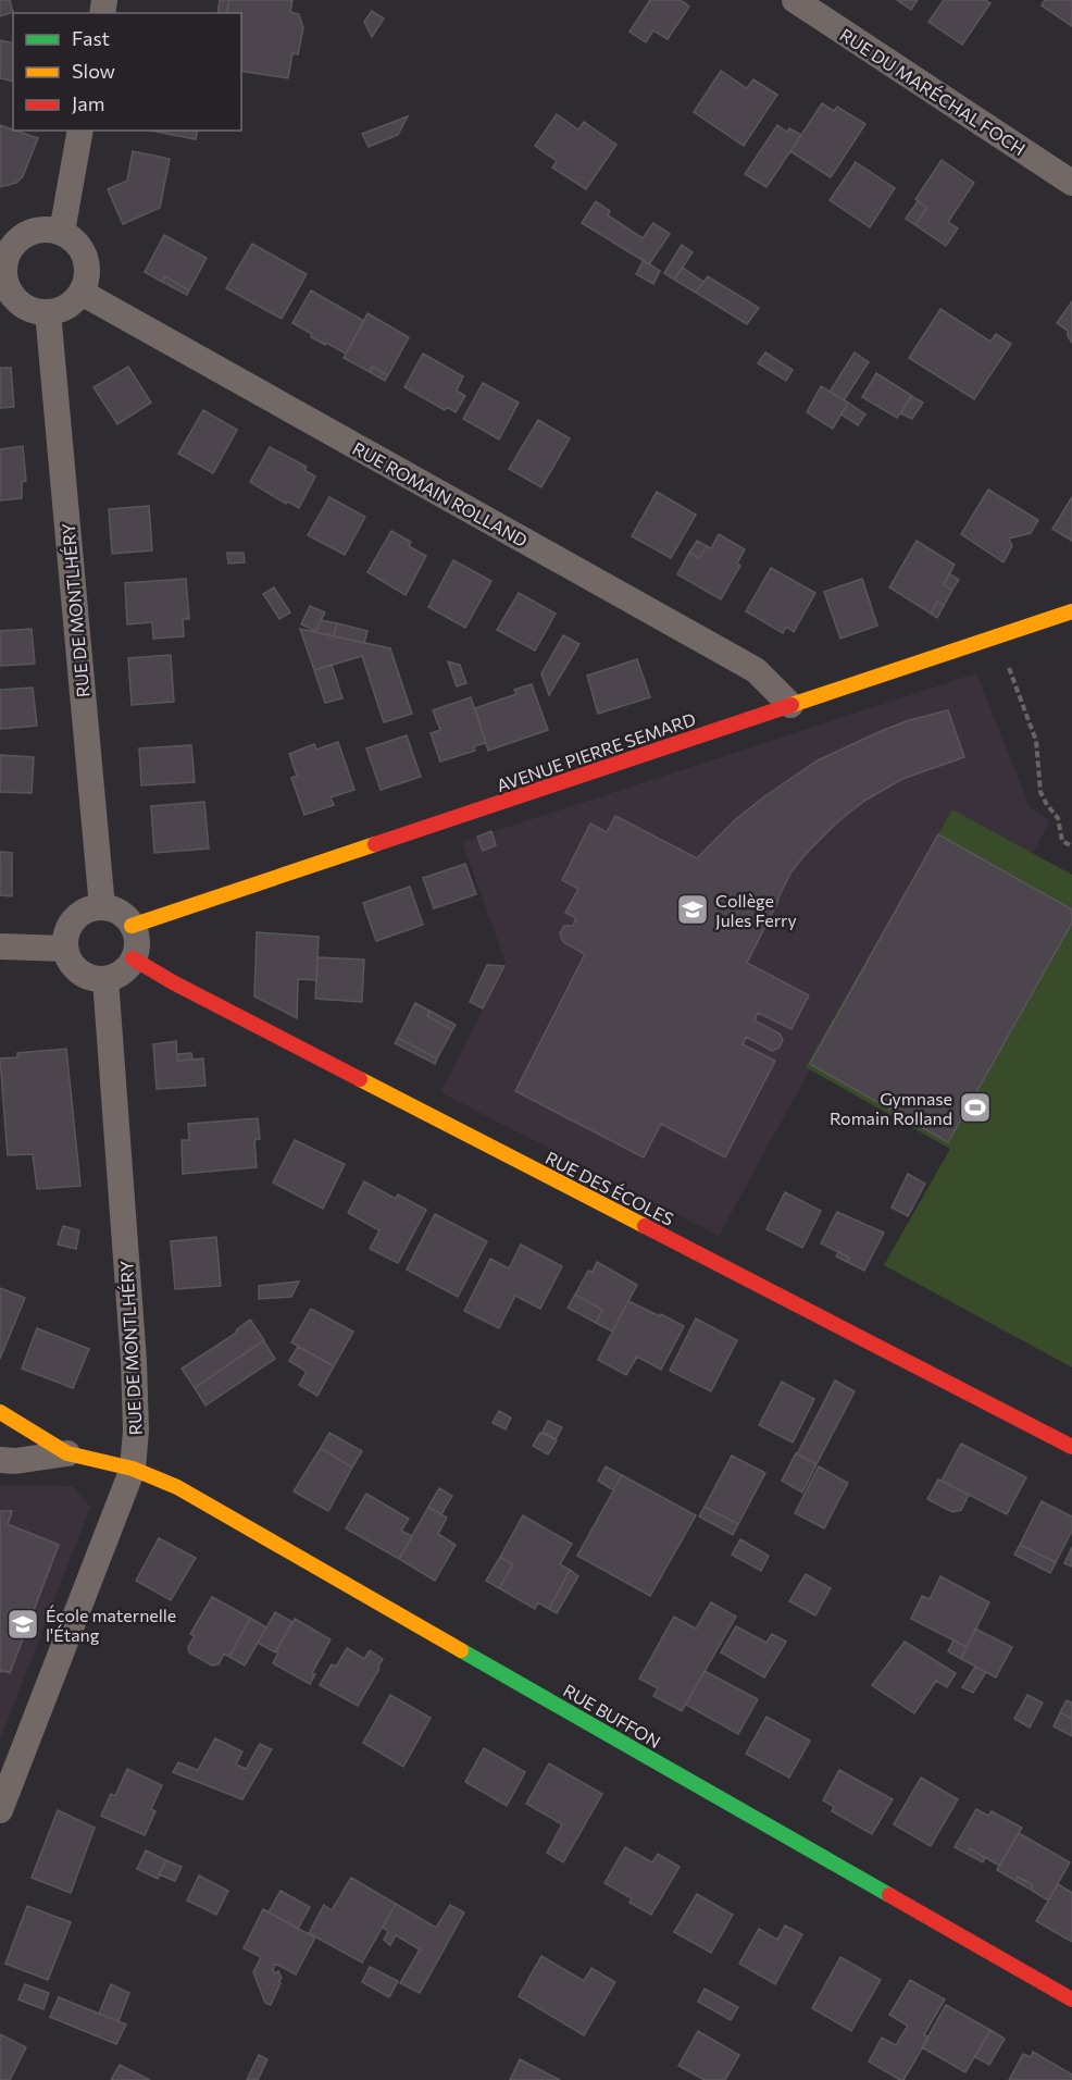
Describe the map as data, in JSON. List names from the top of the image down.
{
  "streets": {
    "street": [
      "RUE DU MARÉCHAL FOCH",
      "RUE ROMAIN ROLLAND",
      "RUE DE MONTLHÉRY",
      "AVENUE PIERRE SEMARD",
      "RUE DES ÉCOLES",
      "RUE BUFFON"
    ]
  },
  "crossings": [
    ["RUE ROMAIN ROLLAND", "RUE DE MONTLHÉRY"],
    ["RUE ROMAIN ROLLAND", "AVENUE PIERRE SEMARD"],
    ["RUE DE MONTLHÉRY", "AVENUE PIERRE SEMARD"],
    ["RUE DE MONTLHÉRY", "RUE DES ÉCOLES"],
    ["RUE DE MONTLHÉRY", "RUE BUFFON"],
    ["AVENUE PIERRE SEMARD", "RUE DES ÉCOLES"]
  ],
  "places": {
    "school or university": ["Collège Jules Ferry", "École maternelle l'Étang"],
    "sports": ["Gymnase Romain Rolland"]
  },
  "legend": ["Fast", "Slow", "Jam"]
}
